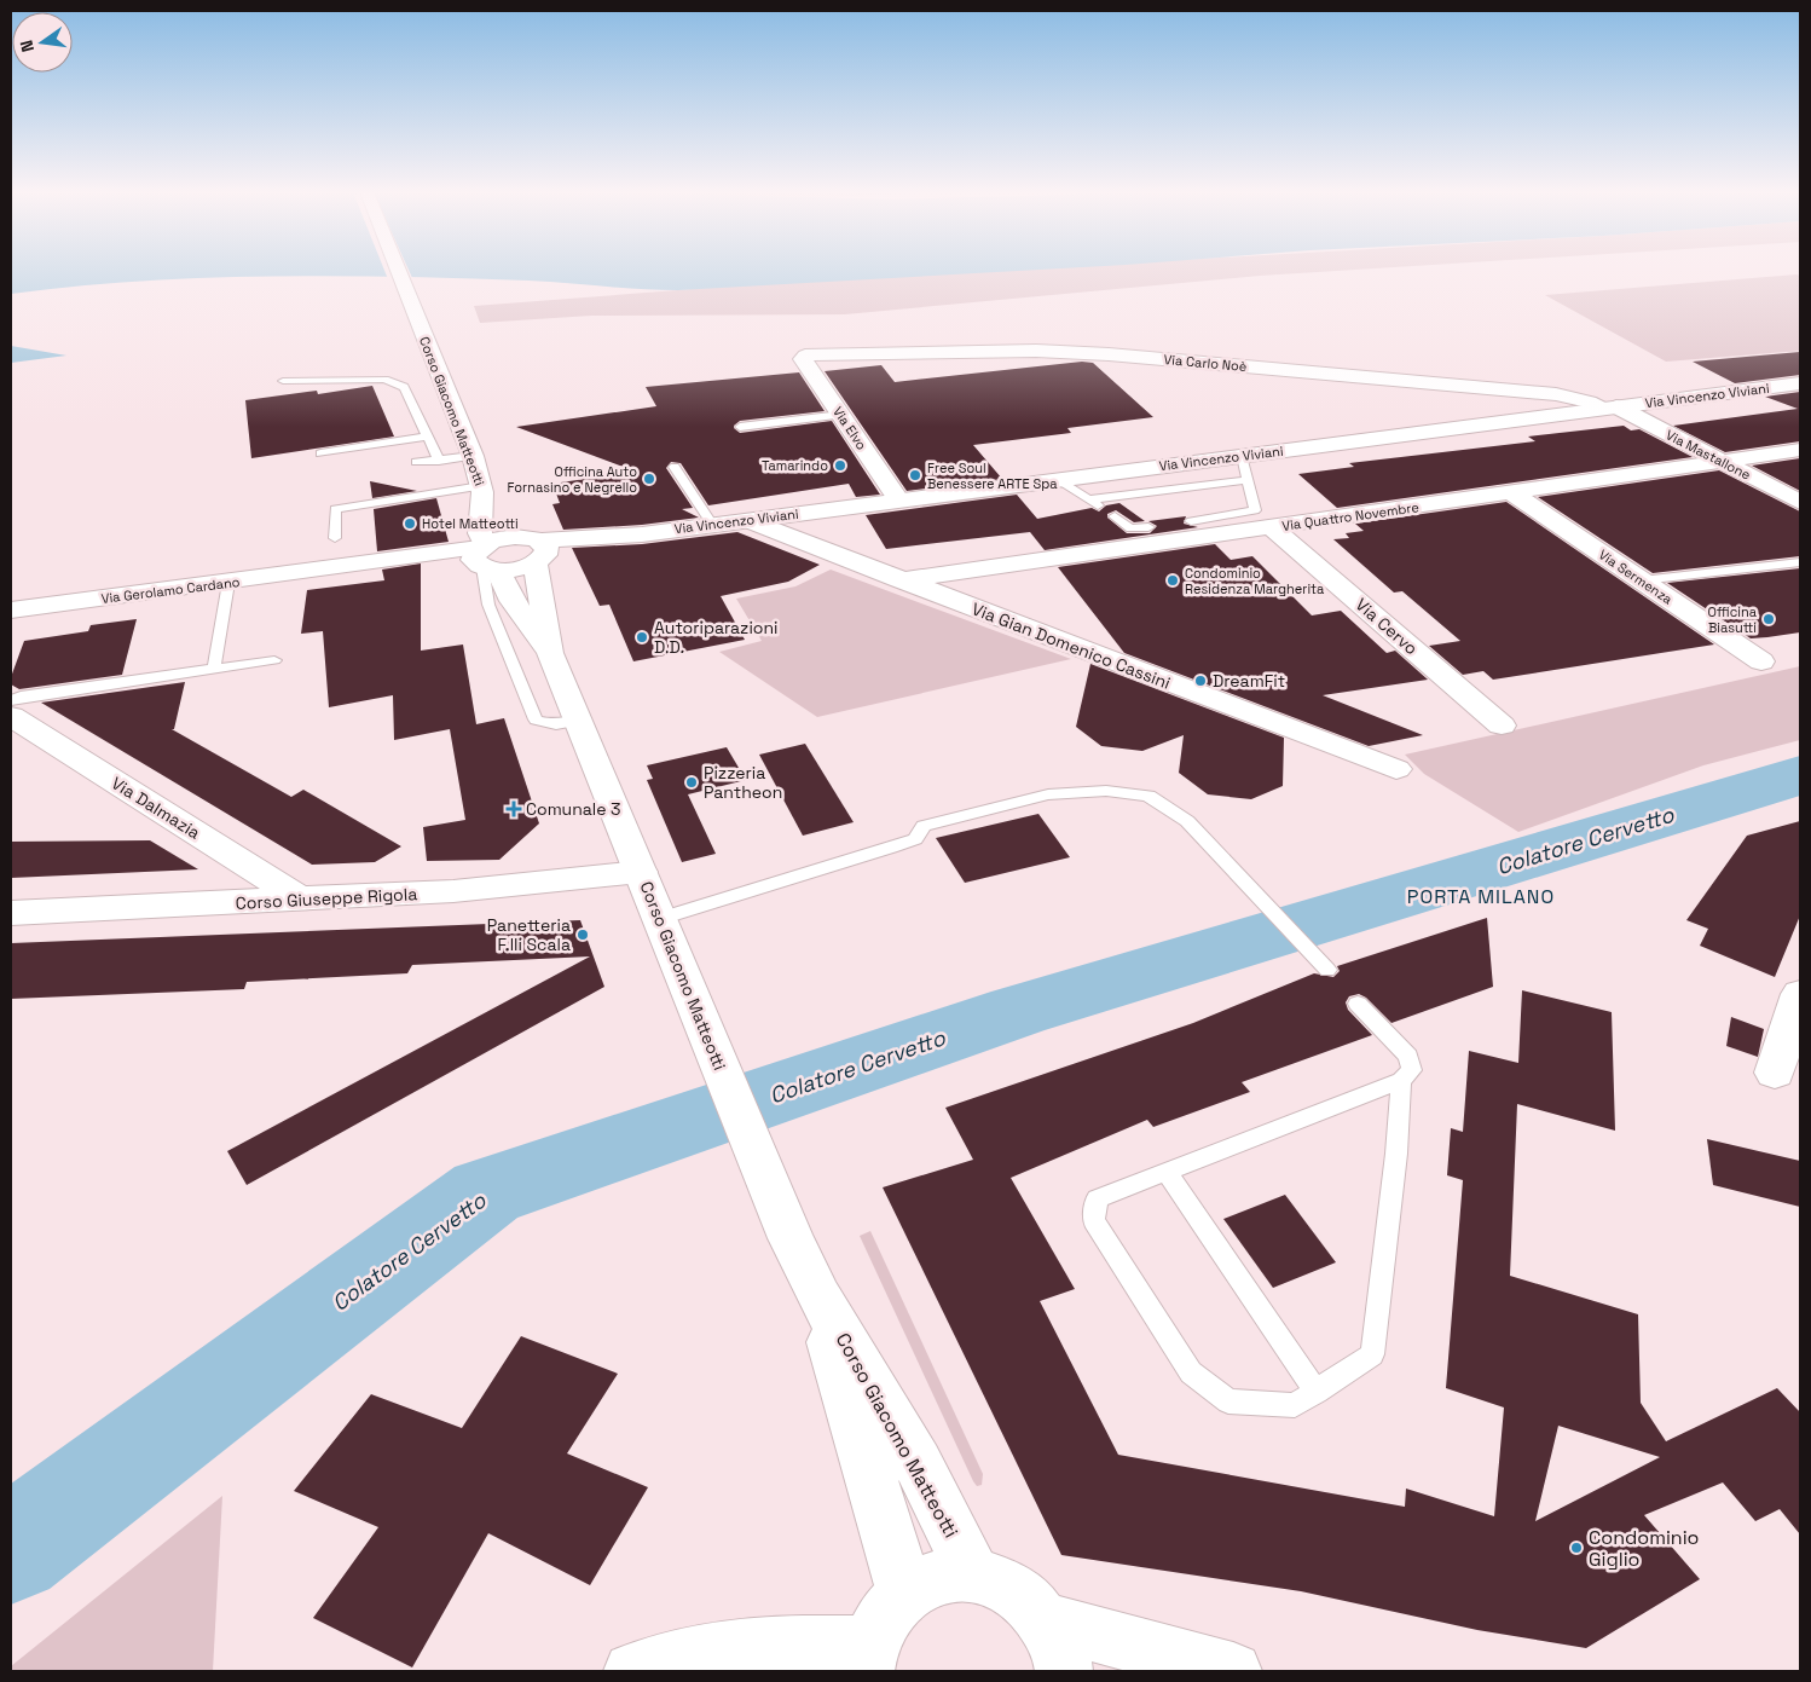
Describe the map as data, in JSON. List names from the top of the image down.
{
  "streets": {
    "street": [
      "Via Carlo Noè",
      "Via Vincenzo Viviani",
      "Corso Giacomo Matteotti",
      "Via Elvo",
      "Via Mastallone",
      "Via Quattro Novembre",
      "Via Sermenza",
      "Via Gerolamo Cardano",
      "Via Cervo",
      "Via Gian Domenico Cassini",
      "Via Dalmazia",
      "Corso Giuseppe Rigola"
    ]
  },
  "crossings": [
    ["Via Carlo Noè", "Via Vincenzo Viviani"],
    ["Via Carlo Noè", "Via Elvo"],
    ["Via Carlo Noè", "Via Mastallone"],
    ["Via Vincenzo Viviani", "Corso Giacomo Matteotti"],
    ["Via Vincenzo Viviani", "Via Elvo"],
    ["Via Vincenzo Viviani", "Via Mastallone"],
    ["Via Vincenzo Viviani", "Via Gerolamo Cardano"],
    ["Via Vincenzo Viviani", "Via Gian Domenico Cassini"],
    ["Corso Giacomo Matteotti", "Via Gerolamo Cardano"],
    ["Corso Giacomo Matteotti", "Corso Giuseppe Rigola"],
    ["Via Mastallone", "Via Quattro Novembre"],
    ["Via Quattro Novembre", "Via Sermenza"],
    ["Via Quattro Novembre", "Via Cervo"],
    ["Via Quattro Novembre", "Via Gian Domenico Cassini"],
    ["Via Dalmazia", "Corso Giuseppe Rigola"]
  ],
  "districts": ["PORTA MILANO"],
  "water": ["Colatore Cervetto"],
  "places": {
    "other": [
      "Tamarindo",
      "Free Soul Benessere ARTE Spa",
      "Officina Auto Fornasino e Negrello",
      "Hotel Matteotti",
      "Condominio Residenza Margherita",
      "Officina Biasutti",
      "Autoriparazioni D.D.",
      "DreamFit",
      "Pizzeria Pantheon",
      "Panetteria F.lli Scala",
      "Condominio Giglio"
    ],
    "health": ["Comunale 3"]
  },
  "north": "left"
}
